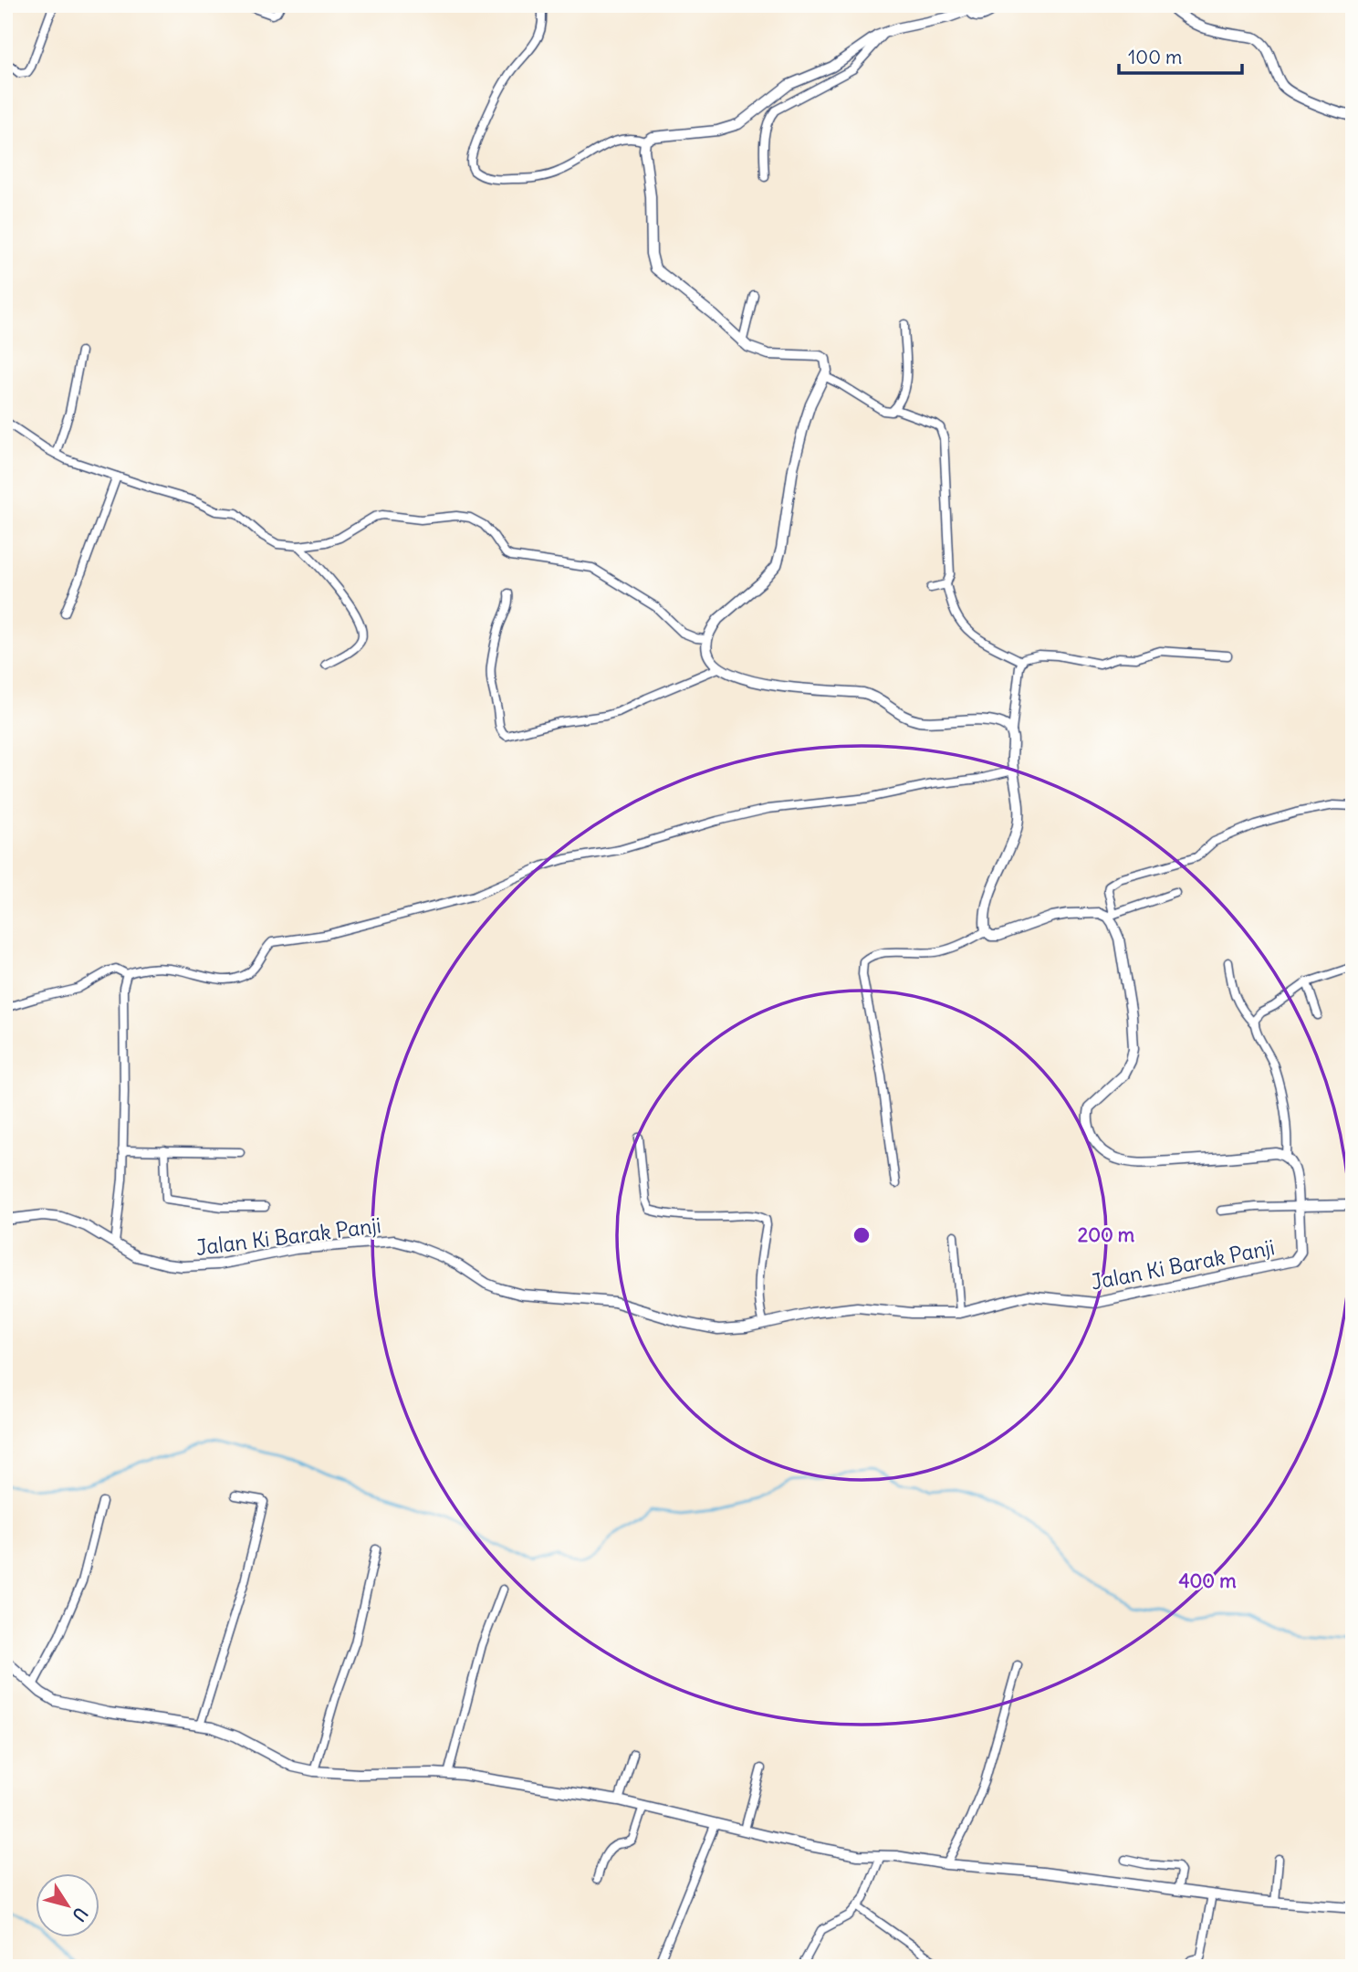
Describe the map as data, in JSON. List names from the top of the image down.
{
  "streets": {
    "street": ["Jalan Ki Barak Panji"]
  },
  "scale_bar": "100 m",
  "north": "bottom right",
  "rings": ["200 m", "400 m"]
}
